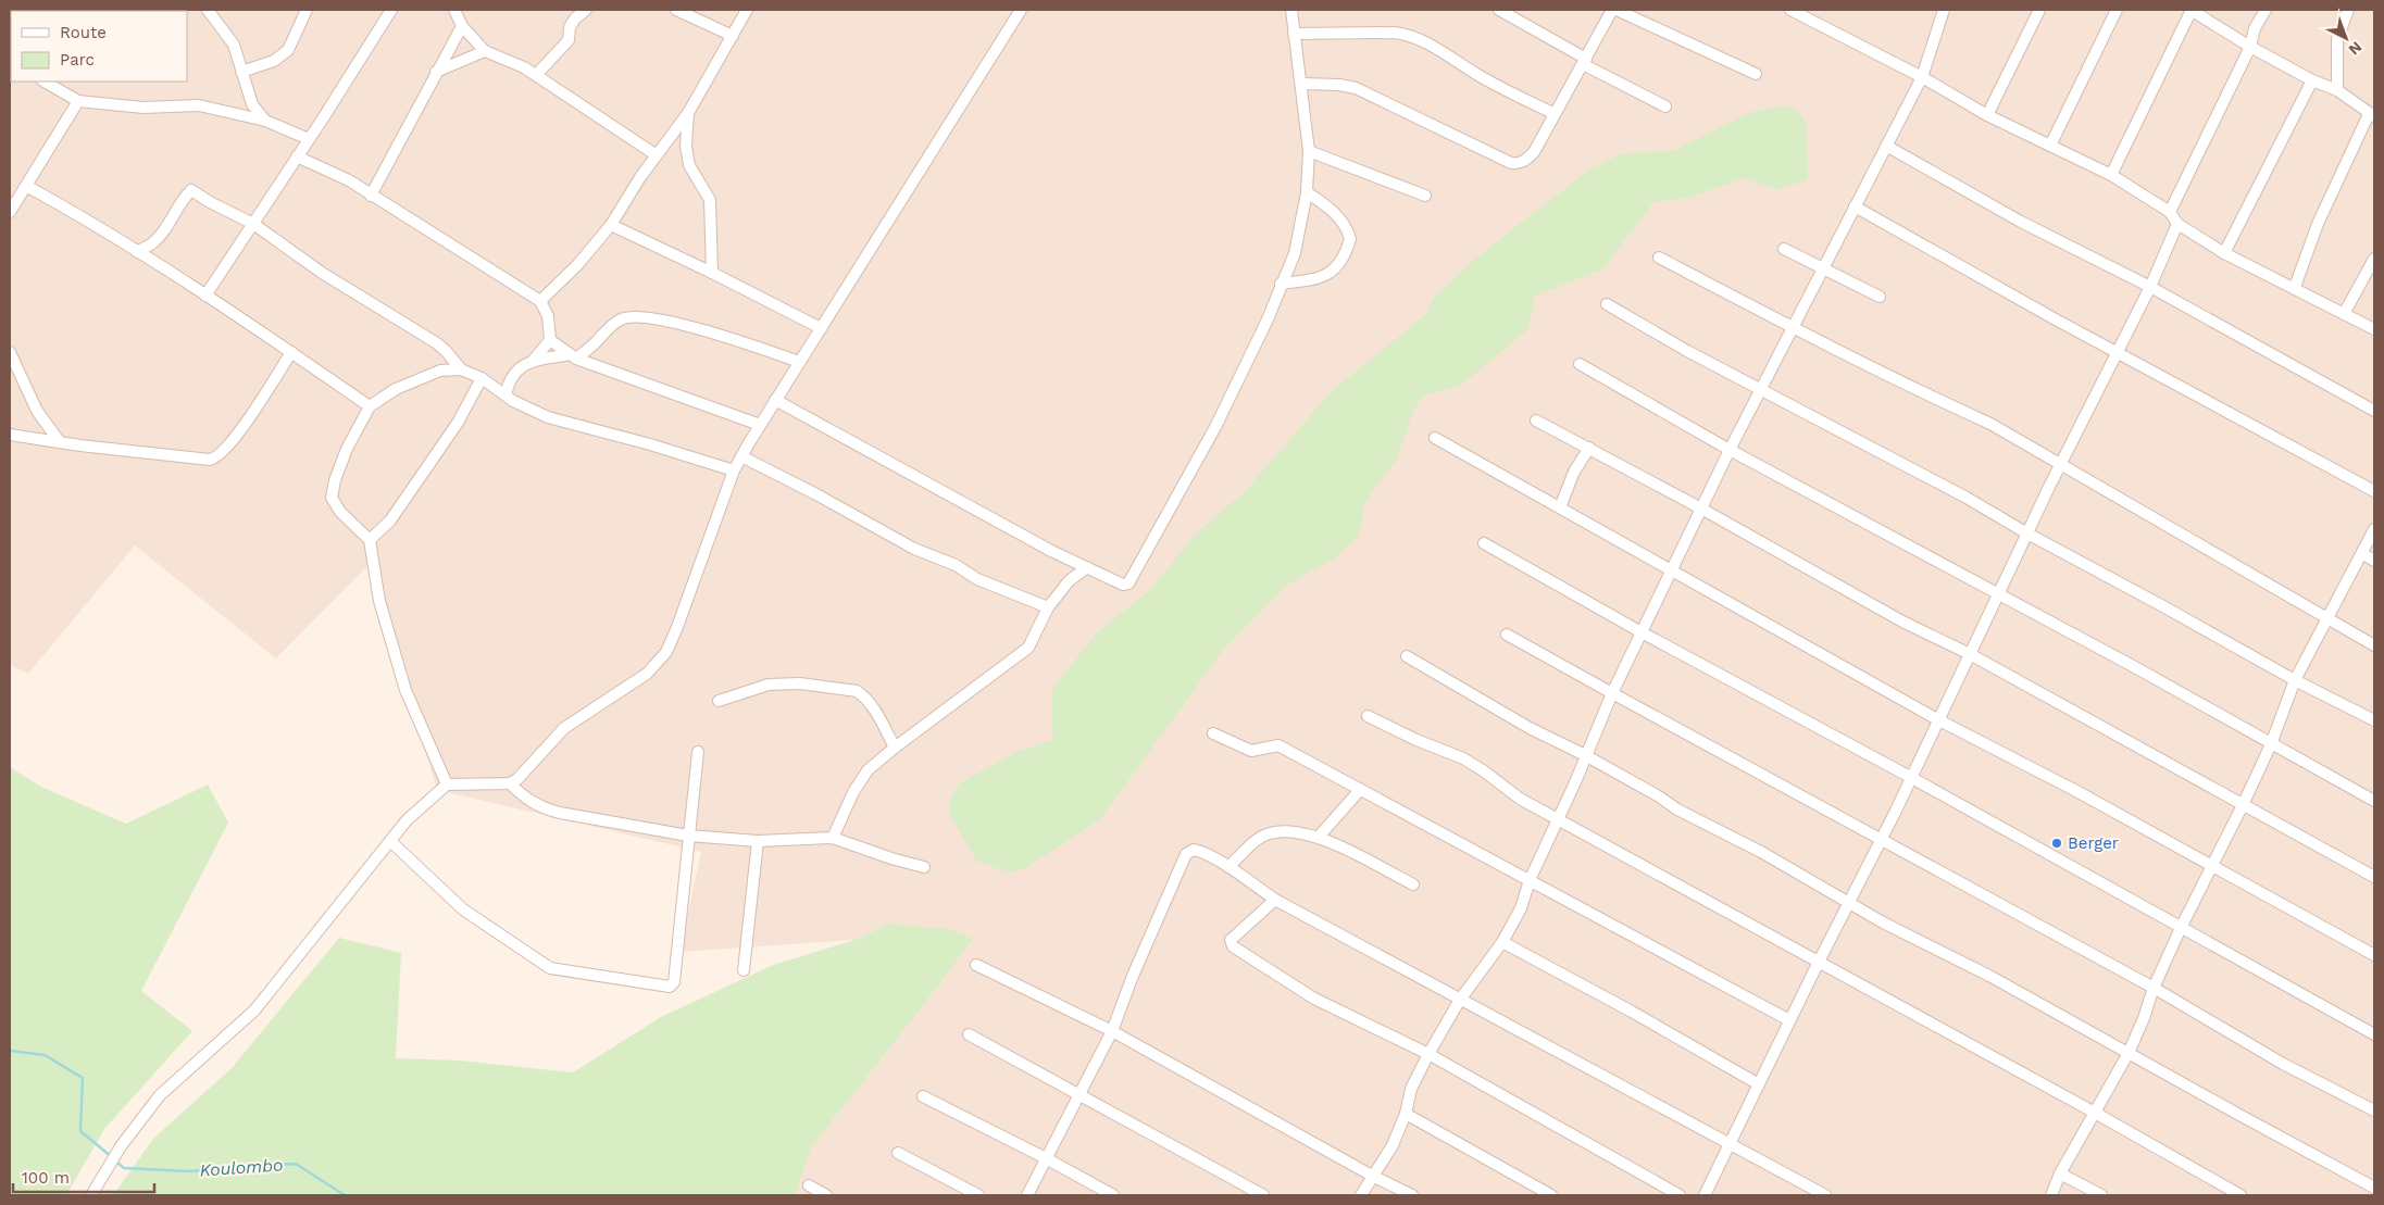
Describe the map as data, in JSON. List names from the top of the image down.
{
  "water": ["Koulombo"],
  "places": ["Berger"],
  "legend": ["Route", "Parc"],
  "scale_bar": "100 m",
  "north": "bottom right"
}
